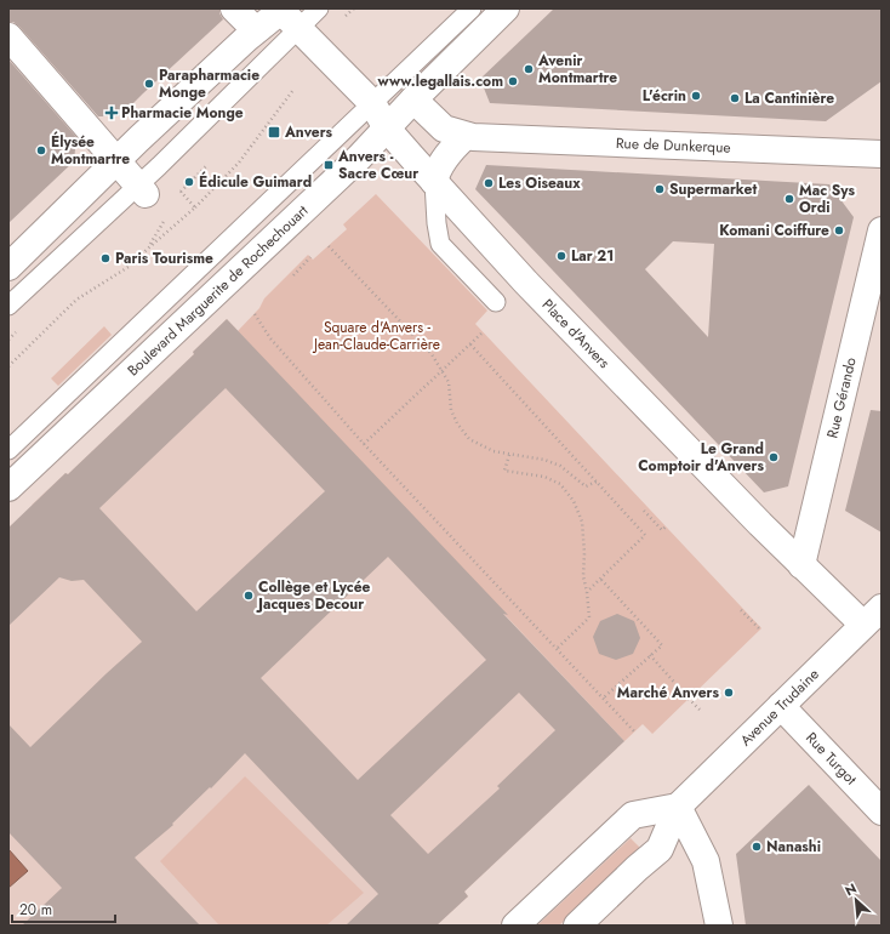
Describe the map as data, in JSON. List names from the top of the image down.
{
  "streets": {
    "street": [
      "Rue de Dunkerque",
      "Boulevard Marguerite de Rochechouart",
      "Place d'Anvers",
      "Rue Gérando",
      "Avenue Trudaine",
      "Rue Turgot"
    ]
  },
  "crossings": [
    ["Rue de Dunkerque", "Boulevard Marguerite de Rochechouart"],
    ["Boulevard Marguerite de Rochechouart", "Place d'Anvers"],
    ["Place d'Anvers", "Rue Gérando"],
    ["Place d'Anvers", "Avenue Trudaine"],
    ["Avenue Trudaine", "Rue Turgot"]
  ],
  "parks": ["Square d'Anvers - Jean-Claude-Carrière"],
  "places": {
    "other": [
      "Avenir Montmartre",
      "www.legallais.com",
      "Parapharmacie Monge",
      "L'écrin",
      "La Cantinière",
      "Élysée Montmartre",
      "Édicule Guimard",
      "Les Oiseaux",
      "Supermarket",
      "Mac Sys Ordi",
      "Komani Coiffure",
      "Lar 21",
      "Paris Tourisme",
      "Le Grand Comptoir d'Anvers",
      "Collège et Lycée Jacques Decour",
      "Marché Anvers",
      "Nanashi"
    ],
    "health": ["Pharmacie Monge"],
    "transit": ["Anvers", "Anvers - Sacre Cœur"]
  },
  "scale_bar": "20 m",
  "north": "top left"
}
